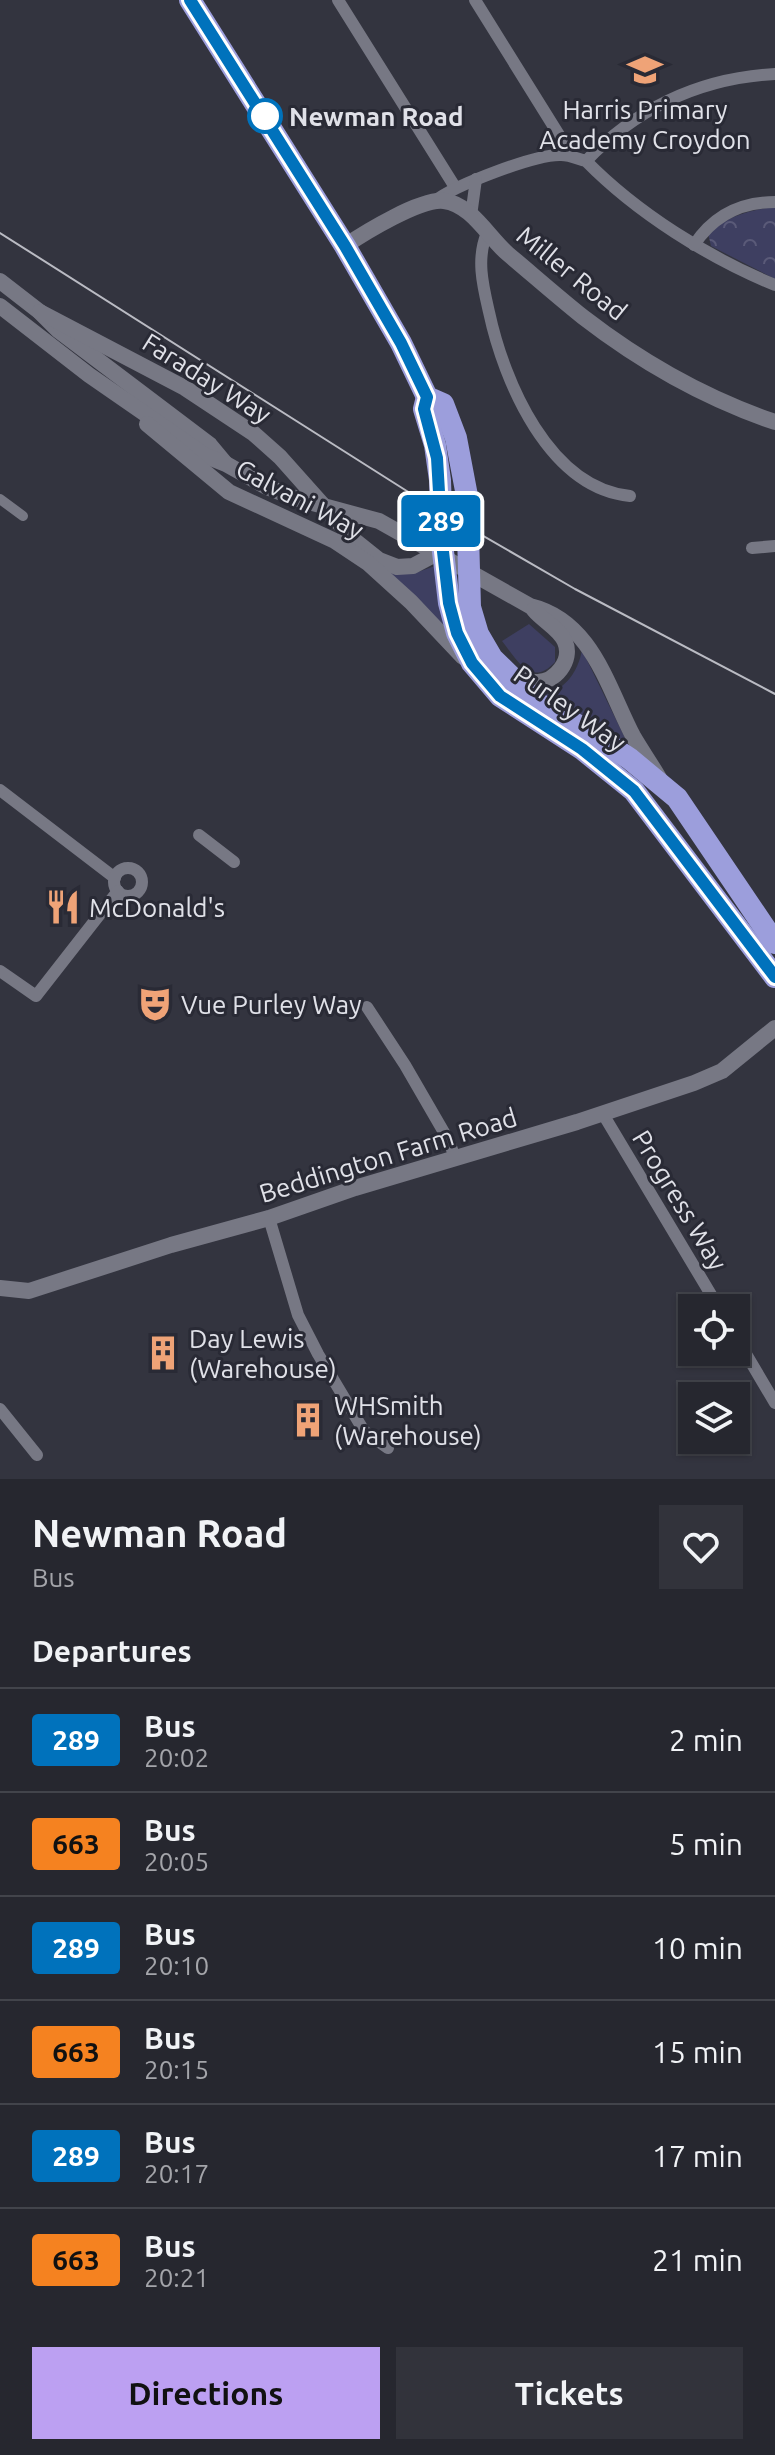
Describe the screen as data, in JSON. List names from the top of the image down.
{
  "streets": {
    "highway": ["Purley Way"],
    "street": [
      "Miller Road",
      "Faraday Way",
      "Galvani Way",
      "Beddington Farm Road",
      "Progress Way"
    ]
  },
  "crossings": [
    ["Faraday Way", "Purley Way"],
    ["Galvani Way", "Purley Way"],
    ["Beddington Farm Road", "Progress Way"]
  ],
  "places": {
    "school or university": ["Harris Primary Academy Croydon"],
    "other": ["Newman Road"],
    "restaurant": ["McDonald's"],
    "theatre": ["Vue Purley Way"],
    "building": ["Day Lewis (Warehouse)", "WHSmith (Warehouse)"]
  },
  "lines": ["bus line 289"],
  "page": {
    "on_map": "289",
    "heading": [
      ["Newman Road", "Bus"],
      "Departures"
    ],
    "list": [
      {
        "mark": "289",
        "name": "Bus",
        "note": "20:02",
        "value": "2 min"
      },
      {
        "mark": "663",
        "name": "Bus",
        "note": "20:05",
        "value": "5 min"
      },
      {
        "mark": "289",
        "name": "Bus",
        "note": "20:10",
        "value": "10 min"
      },
      {
        "mark": "663",
        "name": "Bus",
        "note": "20:15",
        "value": "15 min"
      },
      {
        "mark": "289",
        "name": "Bus",
        "note": "20:17",
        "value": "17 min"
      },
      {
        "mark": "663",
        "name": "Bus",
        "note": "20:21",
        "value": "21 min"
      }
    ],
    "buttons": ["Directions", "Tickets"]
  }
}
